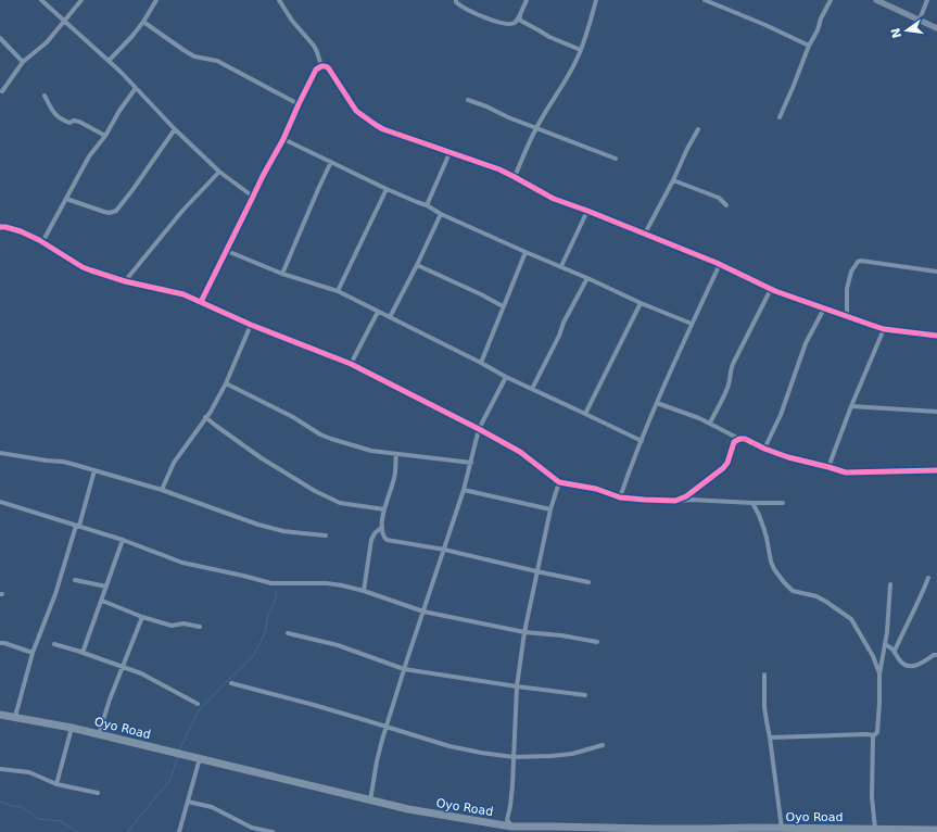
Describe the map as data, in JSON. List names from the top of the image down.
{
  "streets": {
    "highway": ["Oyo Road"]
  },
  "north": "left"
}
